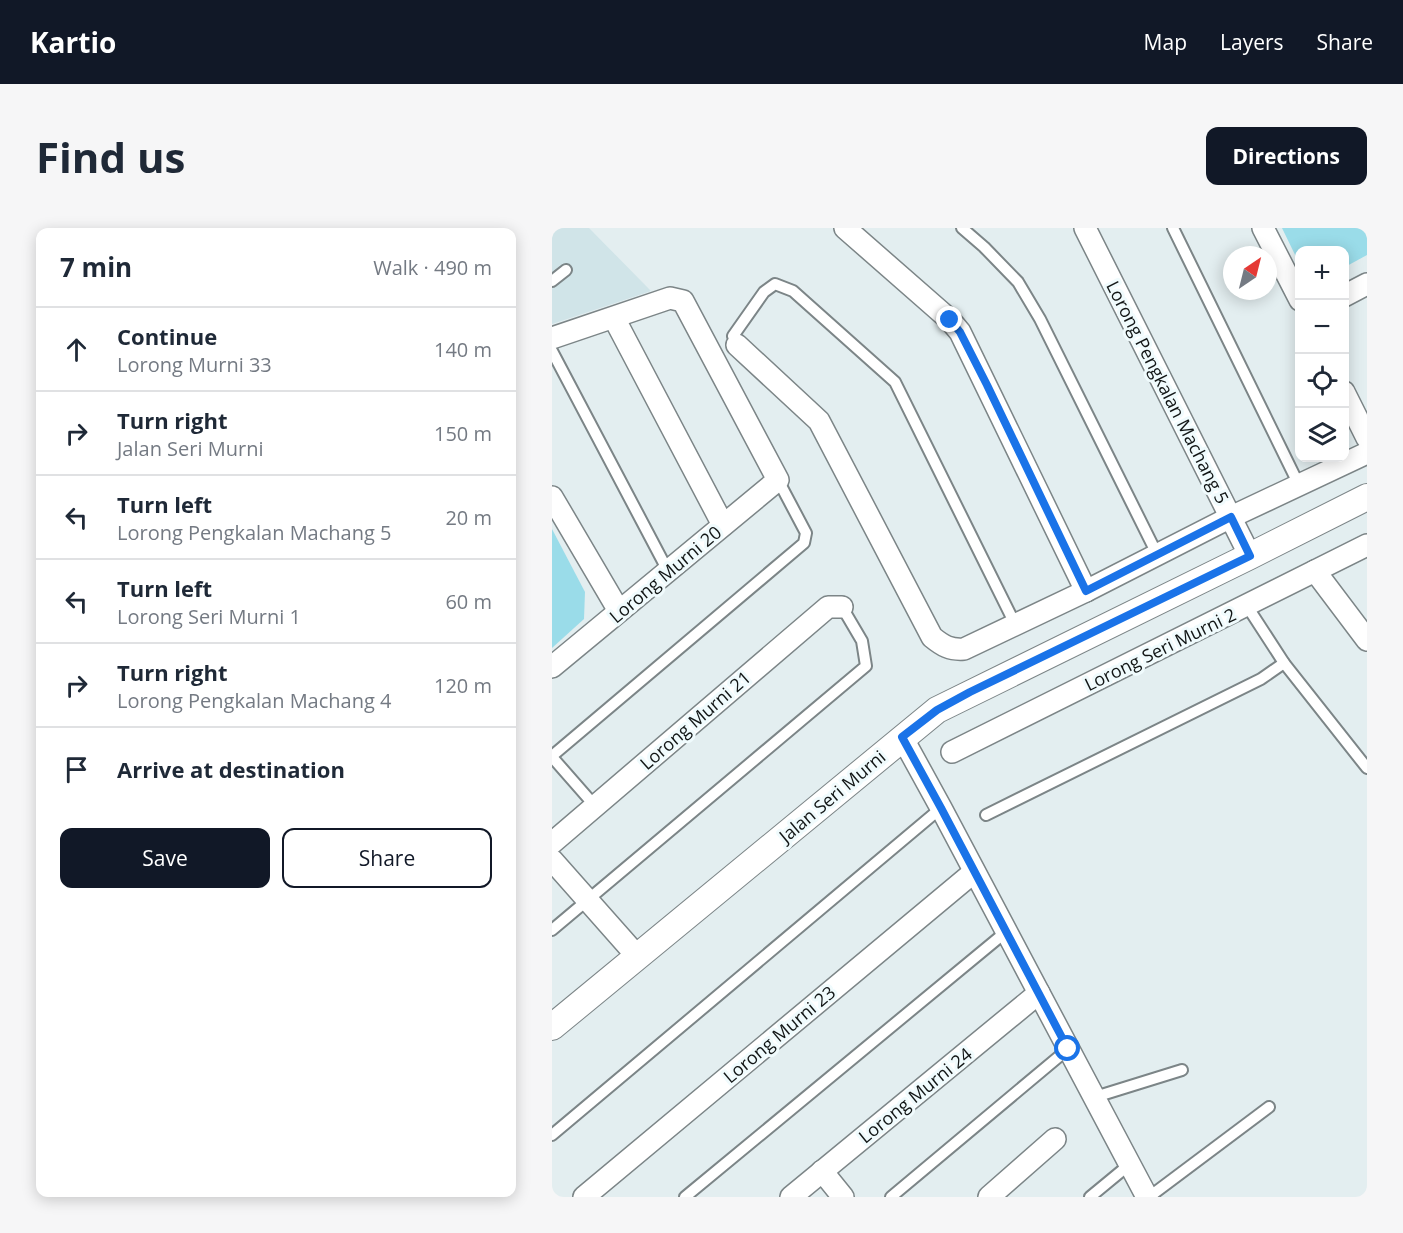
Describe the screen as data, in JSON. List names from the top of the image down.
{
  "streets": {
    "street": [
      "Lorong Pengkalan Machang 5",
      "Lorong Murni 20",
      "Lorong Seri Murni 2",
      "Lorong Murni 21",
      "Jalan Seri Murni",
      "Lorong Murni 23",
      "Lorong Murni 24"
    ]
  },
  "crossings": [
    ["Lorong Pengkalan Machang 5", "Jalan Seri Murni"]
  ],
  "north": "top right",
  "page": {
    "header": "Kartio",
    "nav": ["Map", "Layers", "Share"],
    "buttons": [
      "Directions",
      ["Save", "Share"]
    ],
    "title": "Find us",
    "heading": ["7 min", "Walk · 490 m"],
    "map_buttons": ["+", "−"],
    "list": [
      ["Continue", "Lorong Murni 33", "140 m"],
      ["Turn right", "Jalan Seri Murni", "150 m"],
      ["Turn left", "Lorong Pengkalan Machang 5", "20 m"],
      ["Turn left", "Lorong Seri Murni 1", "60 m"],
      ["Turn right", "Lorong Pengkalan Machang 4", "120 m"],
      "Arrive at destination"
    ]
  }
}
